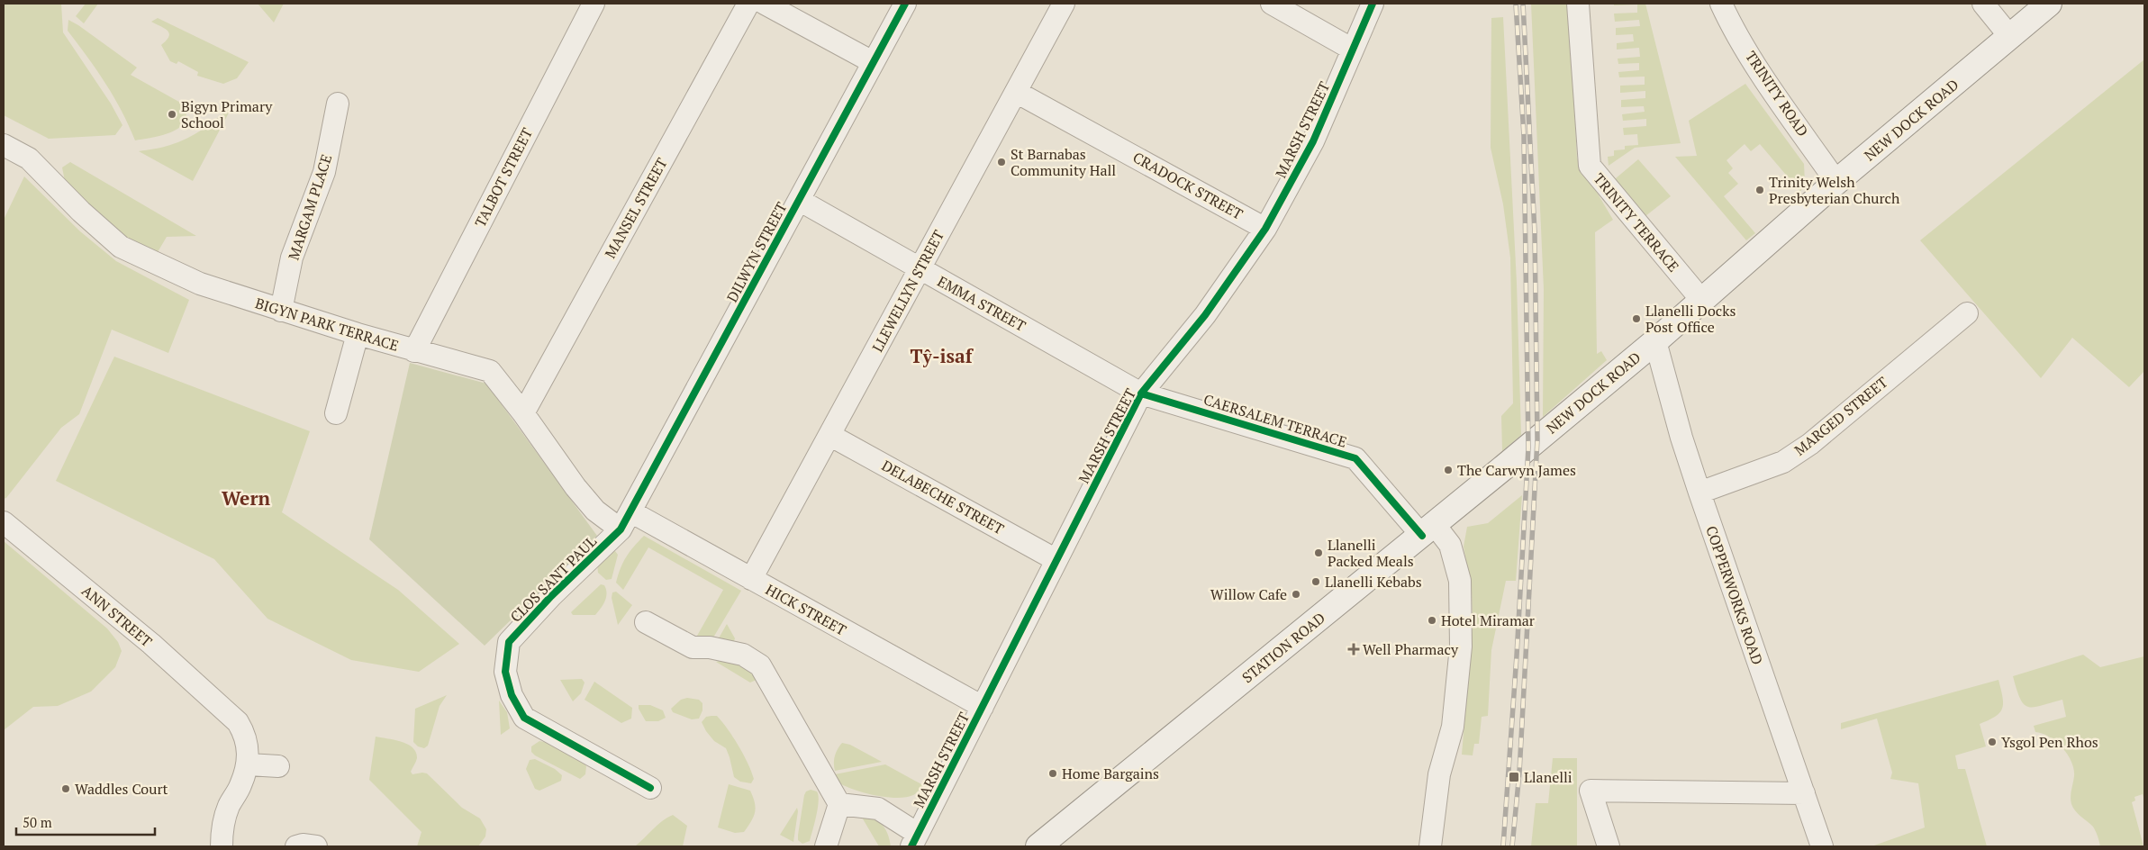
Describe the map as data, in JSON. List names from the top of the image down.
{
  "streets": {
    "main road": ["NEW DOCK ROAD", "STATION ROAD"],
    "street": [
      "TRINITY ROAD",
      "MARSH STREET",
      "TALBOT STREET",
      "CRADOCK STREET",
      "MARGAM PLACE",
      "MANSEL STREET",
      "TRINITY TERRACE",
      "DILWYN STREET",
      "LLEWELLYN STREET",
      "EMMA STREET",
      "BIGYN PARK TERRACE",
      "MARGED STREET",
      "CAERSALEM TERRACE",
      "DELABECHE STREET",
      "CLOS SANT PAUL",
      "COPPERWORKS ROAD",
      "HICK STREET",
      "ANN STREET"
    ]
  },
  "crossings": [
    ["TRINITY ROAD", "NEW DOCK ROAD"],
    ["NEW DOCK ROAD", "TRINITY TERRACE"],
    ["NEW DOCK ROAD", "COPPERWORKS ROAD"],
    ["NEW DOCK ROAD", "STATION ROAD"],
    ["MARSH STREET", "CRADOCK STREET"],
    ["MARSH STREET", "EMMA STREET"],
    ["MARSH STREET", "CAERSALEM TERRACE"],
    ["MARSH STREET", "DELABECHE STREET"],
    ["MARSH STREET", "HICK STREET"],
    ["TALBOT STREET", "BIGYN PARK TERRACE"],
    ["CRADOCK STREET", "LLEWELLYN STREET"],
    ["MARGAM PLACE", "BIGYN PARK TERRACE"],
    ["MANSEL STREET", "BIGYN PARK TERRACE"],
    ["DILWYN STREET", "EMMA STREET"],
    ["DILWYN STREET", "BIGYN PARK TERRACE"],
    ["DILWYN STREET", "CLOS SANT PAUL"],
    ["DILWYN STREET", "HICK STREET"],
    ["LLEWELLYN STREET", "EMMA STREET"],
    ["LLEWELLYN STREET", "DELABECHE STREET"],
    ["LLEWELLYN STREET", "HICK STREET"],
    ["EMMA STREET", "CAERSALEM TERRACE"],
    ["BIGYN PARK TERRACE", "CLOS SANT PAUL"],
    ["BIGYN PARK TERRACE", "HICK STREET"],
    ["MARGED STREET", "COPPERWORKS ROAD"],
    ["CAERSALEM TERRACE", "STATION ROAD"],
    ["CLOS SANT PAUL", "HICK STREET"]
  ],
  "districts": ["Tŷ-isaf", "Wern"],
  "places": {
    "other": [
      "Bigyn Primary School",
      "St Barnabas Community Hall",
      "Trinity Welsh Presbyterian Church",
      "Llanelli Docks Post Office",
      "The Carwyn James",
      "Llanelli Packed Meals",
      "Llanelli Kebabs",
      "Willow Cafe",
      "Hotel Miramar",
      "Ysgol Pen Rhos",
      "Home Bargains",
      "Waddles Court"
    ],
    "health": ["Well Pharmacy"],
    "transit": ["Llanelli"]
  },
  "scale_bar": "50 m"
}
